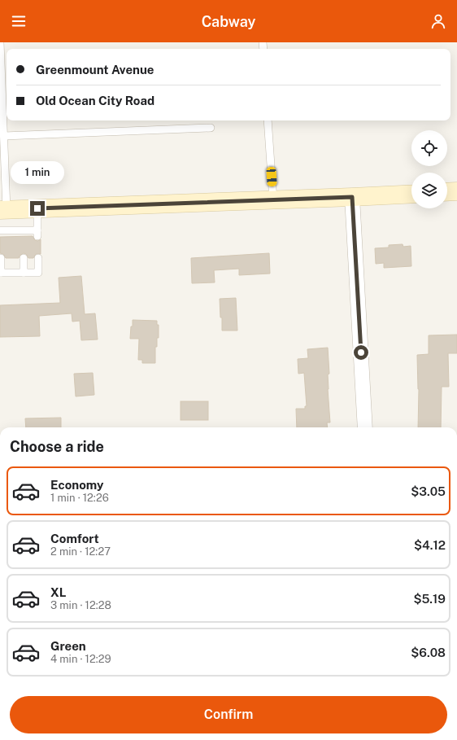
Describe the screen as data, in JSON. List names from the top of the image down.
{
  "page": {
    "header": "Cabway",
    "banner": ["Greenmount Avenue", "Old Ocean City Road"],
    "bubble": "1 min",
    "heading": "Choose a ride",
    "list": [
      {
        "name": "Economy",
        "note": "1 min · 12:26",
        "value": "$3.05"
      },
      {
        "name": "Comfort",
        "note": "2 min · 12:27",
        "value": "$4.12"
      },
      {
        "name": "XL",
        "note": "3 min · 12:28",
        "value": "$5.19"
      },
      {
        "name": "Green",
        "note": "4 min · 12:29",
        "value": "$6.08"
      }
    ],
    "buttons": "Confirm"
  }
}
